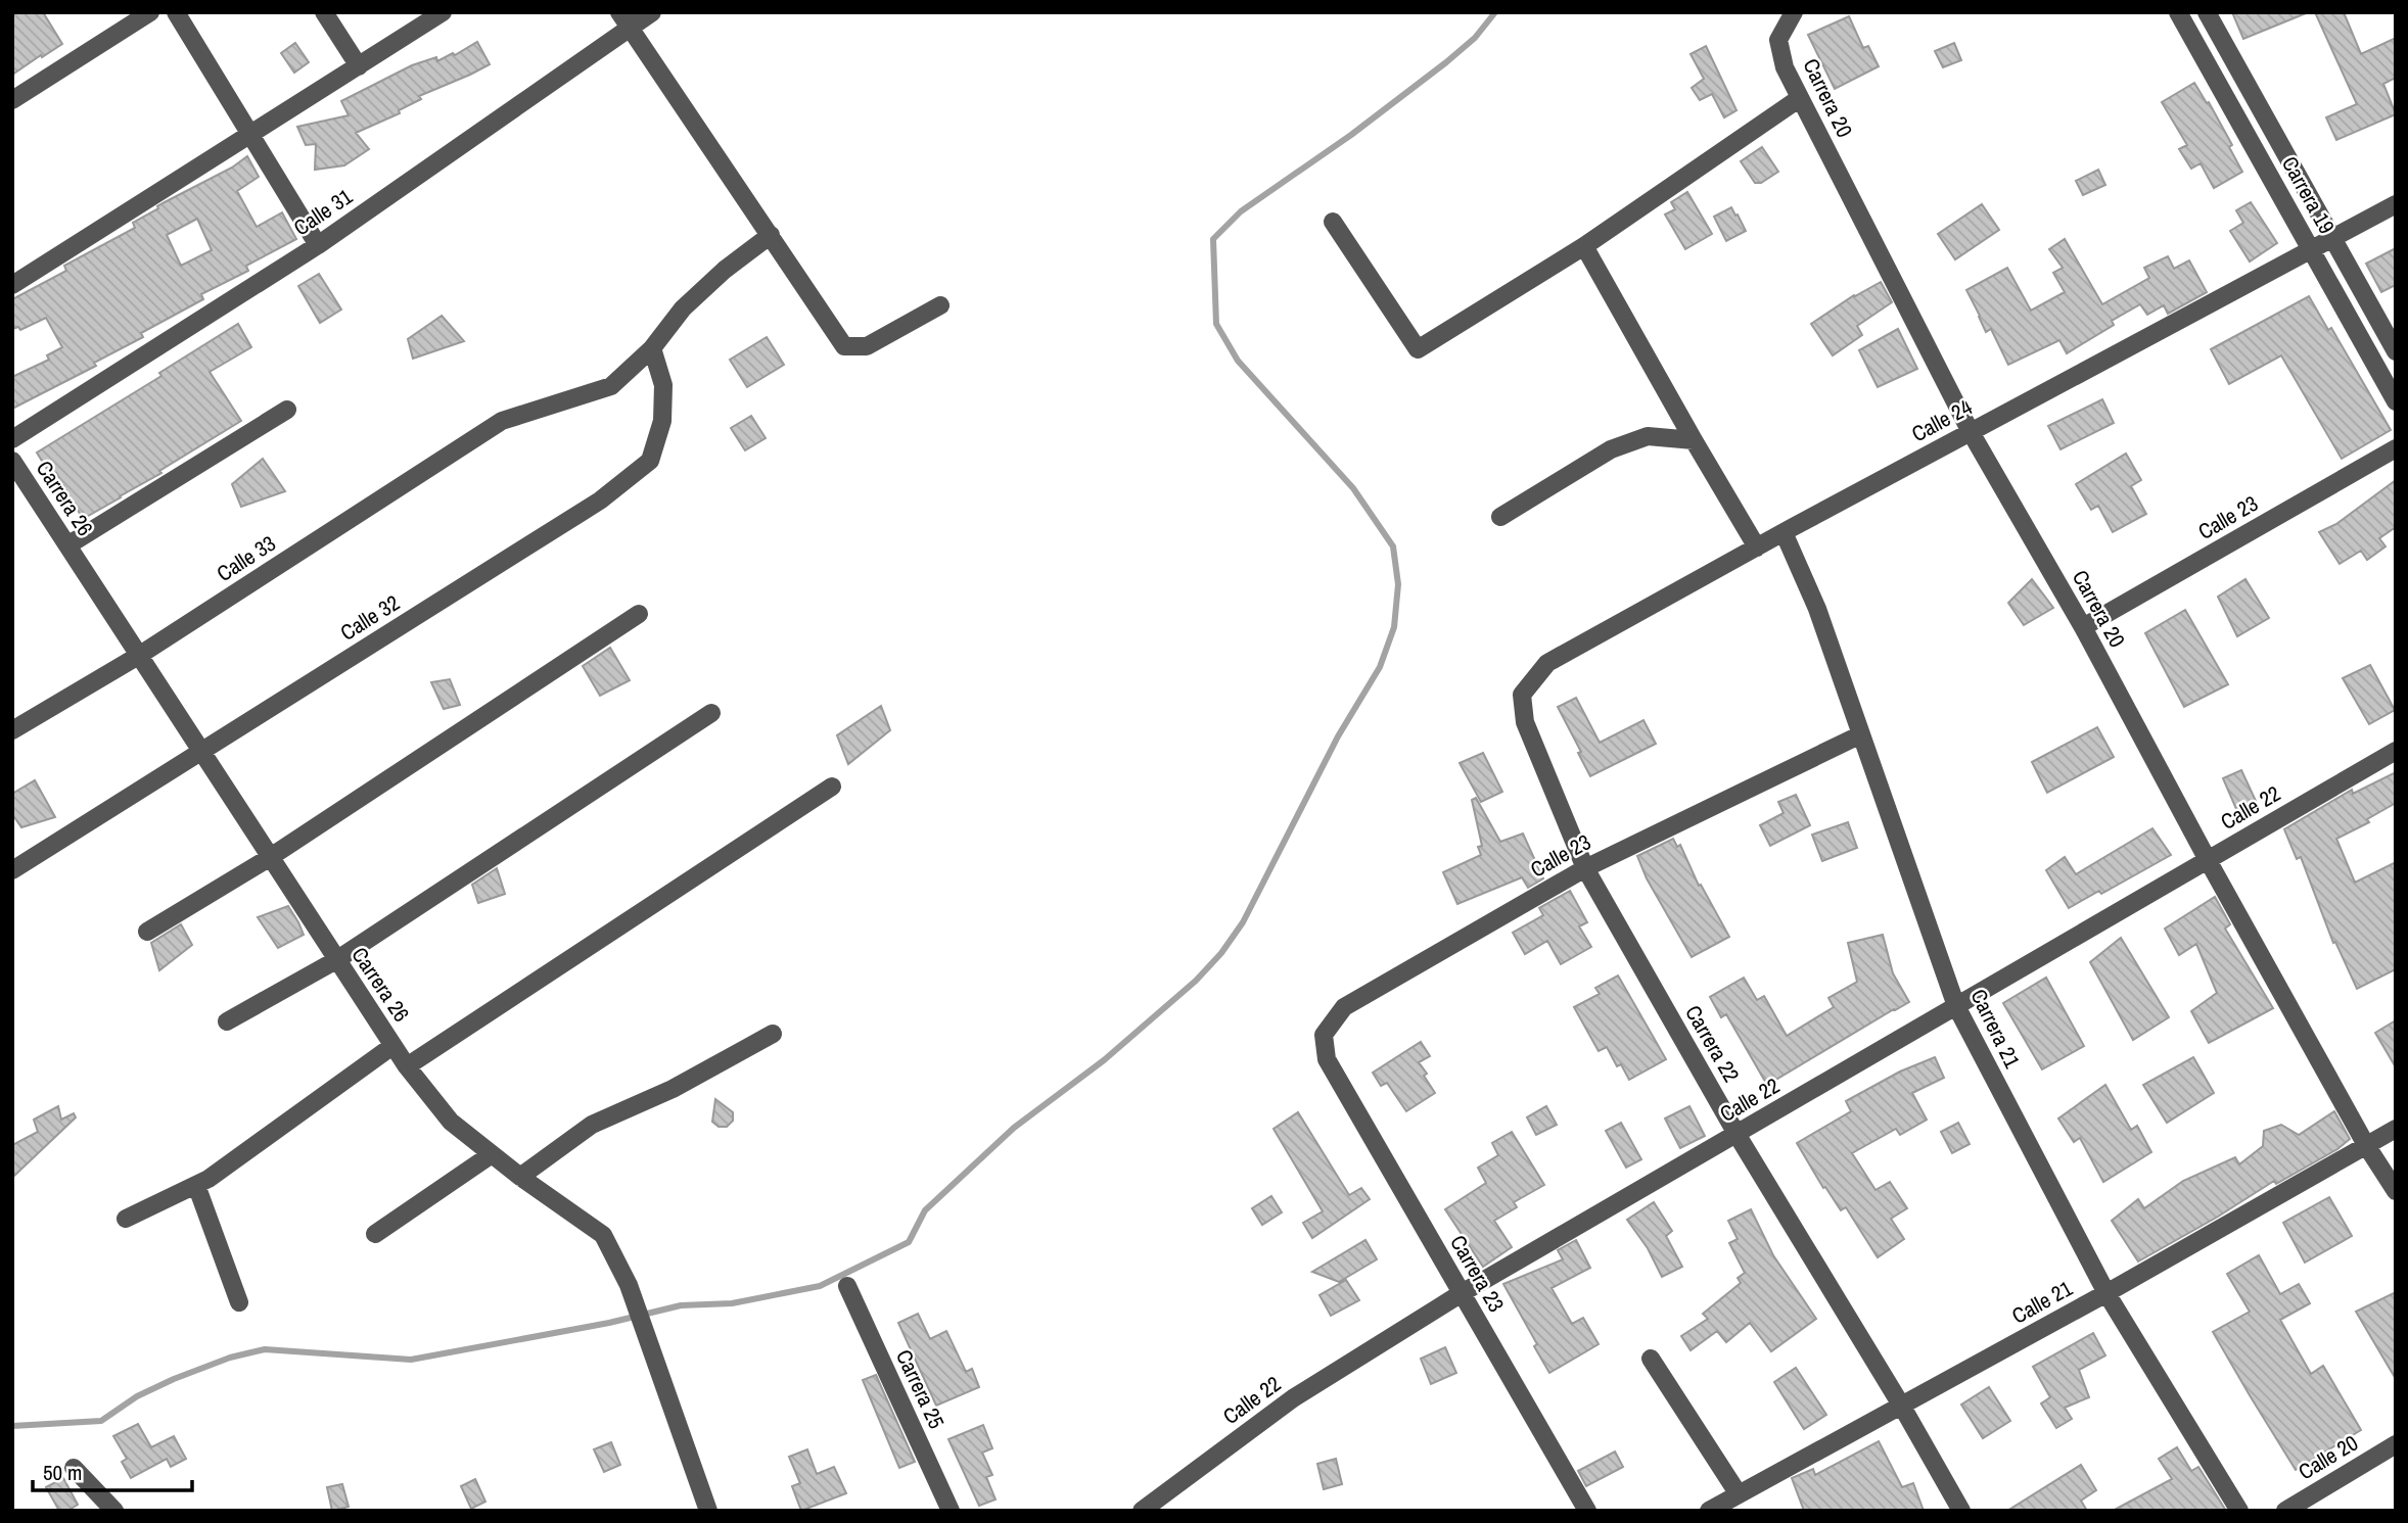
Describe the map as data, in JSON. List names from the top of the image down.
{
  "streets": {
    "street": [
      "Carrera 20",
      "Carrera 19",
      "Calle 31",
      "Calle 24",
      "Carrera 26",
      "Calle 23",
      "Calle 33",
      "Calle 32",
      "Calle 22",
      "Carrera 21",
      "Carrera 22",
      "Carrera 23",
      "Calle 21",
      "Carrera 25",
      "Calle 20"
    ]
  },
  "crossings": [
    ["Carrera 20", "Calle 24"],
    ["Carrera 20", "Calle 23"],
    ["Carrera 20", "Calle 22"],
    ["Carrera 20", "Calle 21"],
    ["Carrera 19", "Calle 24"],
    ["Calle 24", "Carrera 21"],
    ["Calle 24", "Carrera 22"],
    ["Carrera 26", "Calle 33"],
    ["Carrera 26", "Calle 32"],
    ["Calle 23", "Carrera 21"],
    ["Calle 23", "Carrera 22"],
    ["Calle 23", "Carrera 23"],
    ["Calle 33", "Calle 32"],
    ["Calle 22", "Carrera 21"],
    ["Calle 22", "Carrera 22"],
    ["Calle 22", "Carrera 23"],
    ["Carrera 21", "Calle 21"],
    ["Carrera 22", "Calle 21"]
  ],
  "scale_bar": "50 m"
}
